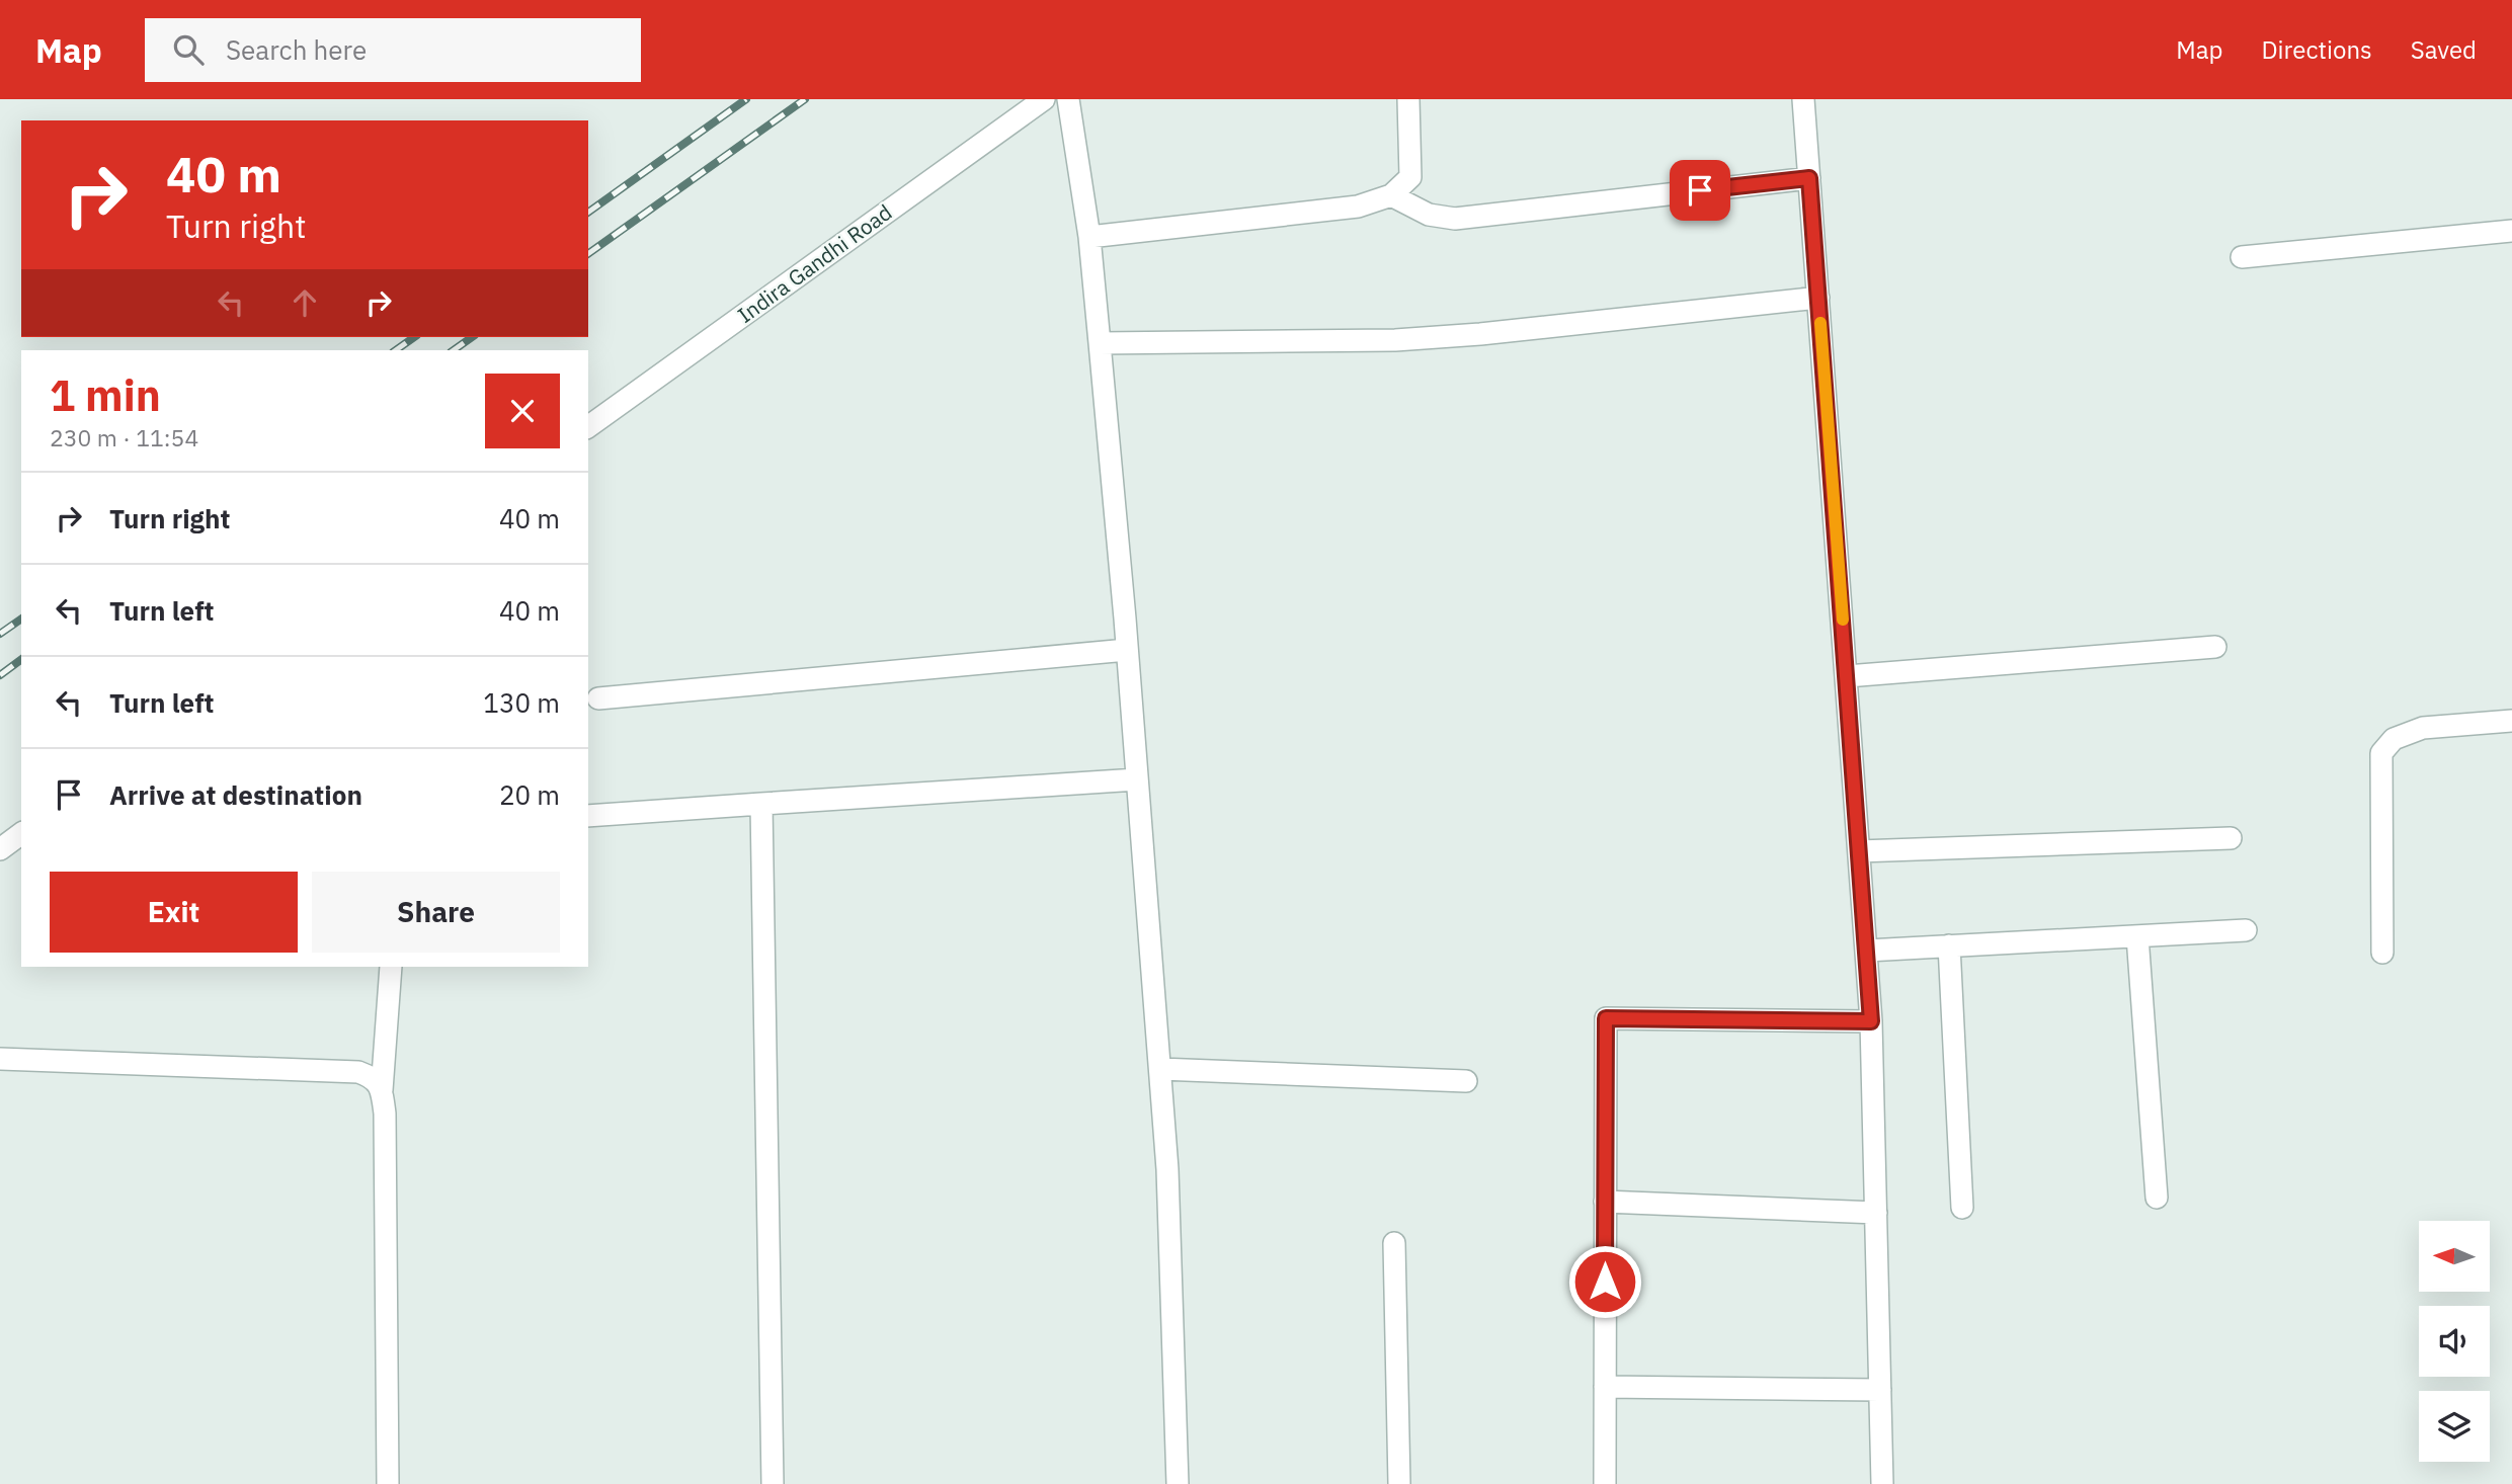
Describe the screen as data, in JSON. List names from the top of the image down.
{
  "streets": {
    "street": ["Indira Gandhi Road"]
  },
  "north": "left",
  "page": {
    "header": "Map",
    "search": "Search here",
    "nav": ["Map", "Directions", "Saved"],
    "turn": ["40 m", "Turn right"],
    "heading": ["1 min", "230 m · 11:54"],
    "list": [
      {
        "name": "Turn right",
        "value": "40 m"
      },
      {
        "name": "Turn left",
        "value": "40 m"
      },
      {
        "name": "Turn left",
        "value": "130 m"
      },
      {
        "name": "Arrive at destination",
        "value": "20 m"
      }
    ],
    "buttons": ["Exit", "Share"]
  }
}
